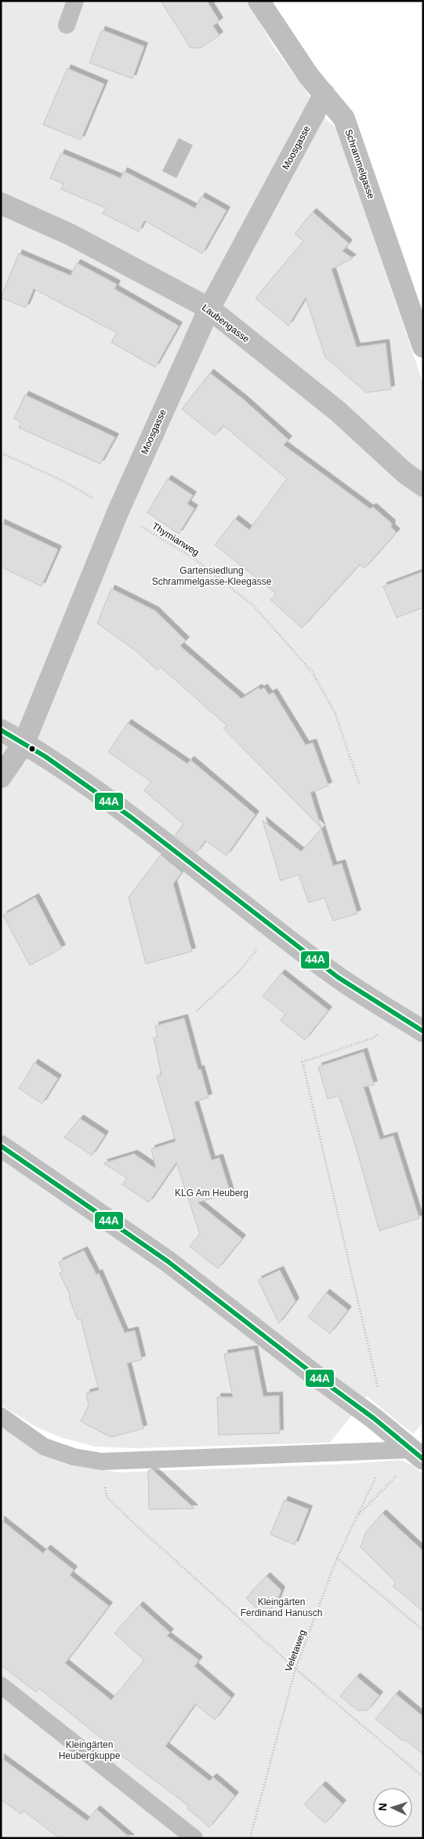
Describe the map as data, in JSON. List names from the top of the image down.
{
  "streets": {
    "street": ["Moosgasse", "Schrammelgasse", "Laubengasse"],
    "path": ["Thymianweg", "Veletaweg"]
  },
  "crossings": [
    ["Moosgasse", "Schrammelgasse"],
    ["Moosgasse", "Laubengasse"],
    ["Moosgasse", "Thymianweg"]
  ],
  "parks": [
    "Gartensiedlung Schrammelgasse-Kleegasse",
    "KLG Am Heuberg",
    "Kleingärten Ferdinand Hanusch",
    "Kleingärten Heubergkuppe"
  ],
  "lines": ["transit line 44A"],
  "north": "left"
}
